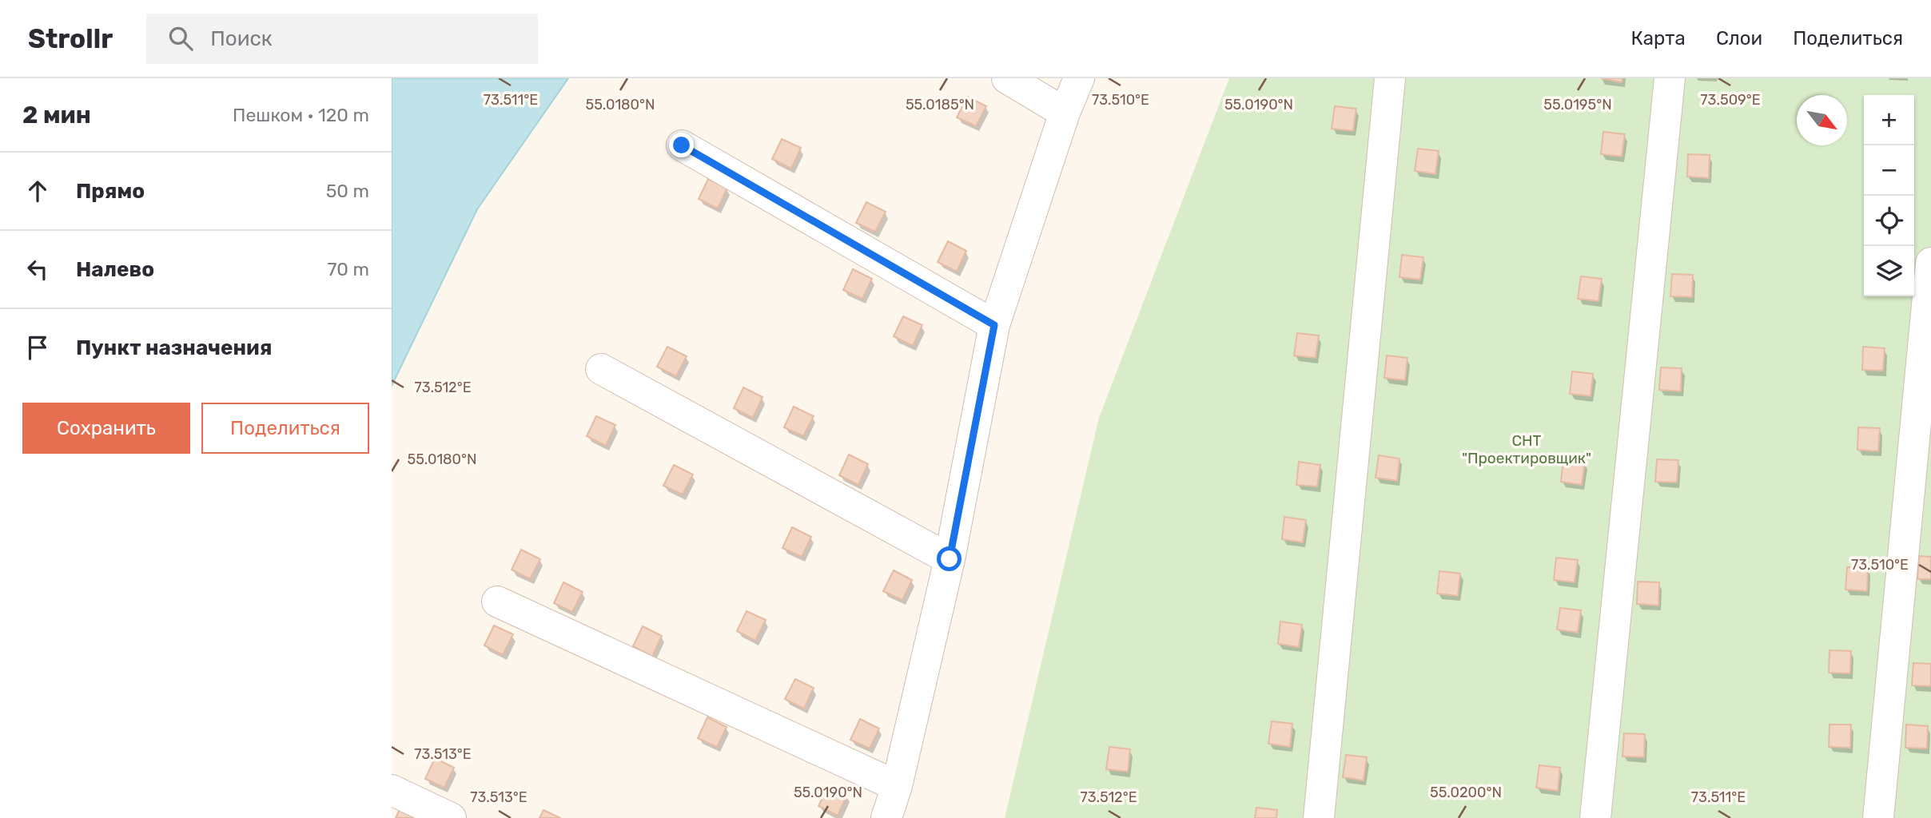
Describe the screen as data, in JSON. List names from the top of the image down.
{
  "parks": ["СНТ \"Проектировщик\""],
  "north": "bottom right",
  "page": {
    "header": "Strollr",
    "search": "Поиск",
    "nav": ["Карта", "Слои", "Поделиться"],
    "heading": ["2 мин", "Пешком · 120 m"],
    "map_buttons": ["+", "−"],
    "list": [
      ["Прямо", "50 m"],
      ["Налево", "70 m"],
      "Пункт назначения"
    ],
    "buttons": ["Сохранить", "Поделиться"]
  },
  "coordinates": [
    "73.511°E",
    "73.510°E",
    "73.509°E",
    "55.0180°N",
    "55.0185°N",
    "55.0190°N",
    "55.0195°N",
    "73.512°E",
    "73.513°E",
    "55.0200°N"
  ]
}
